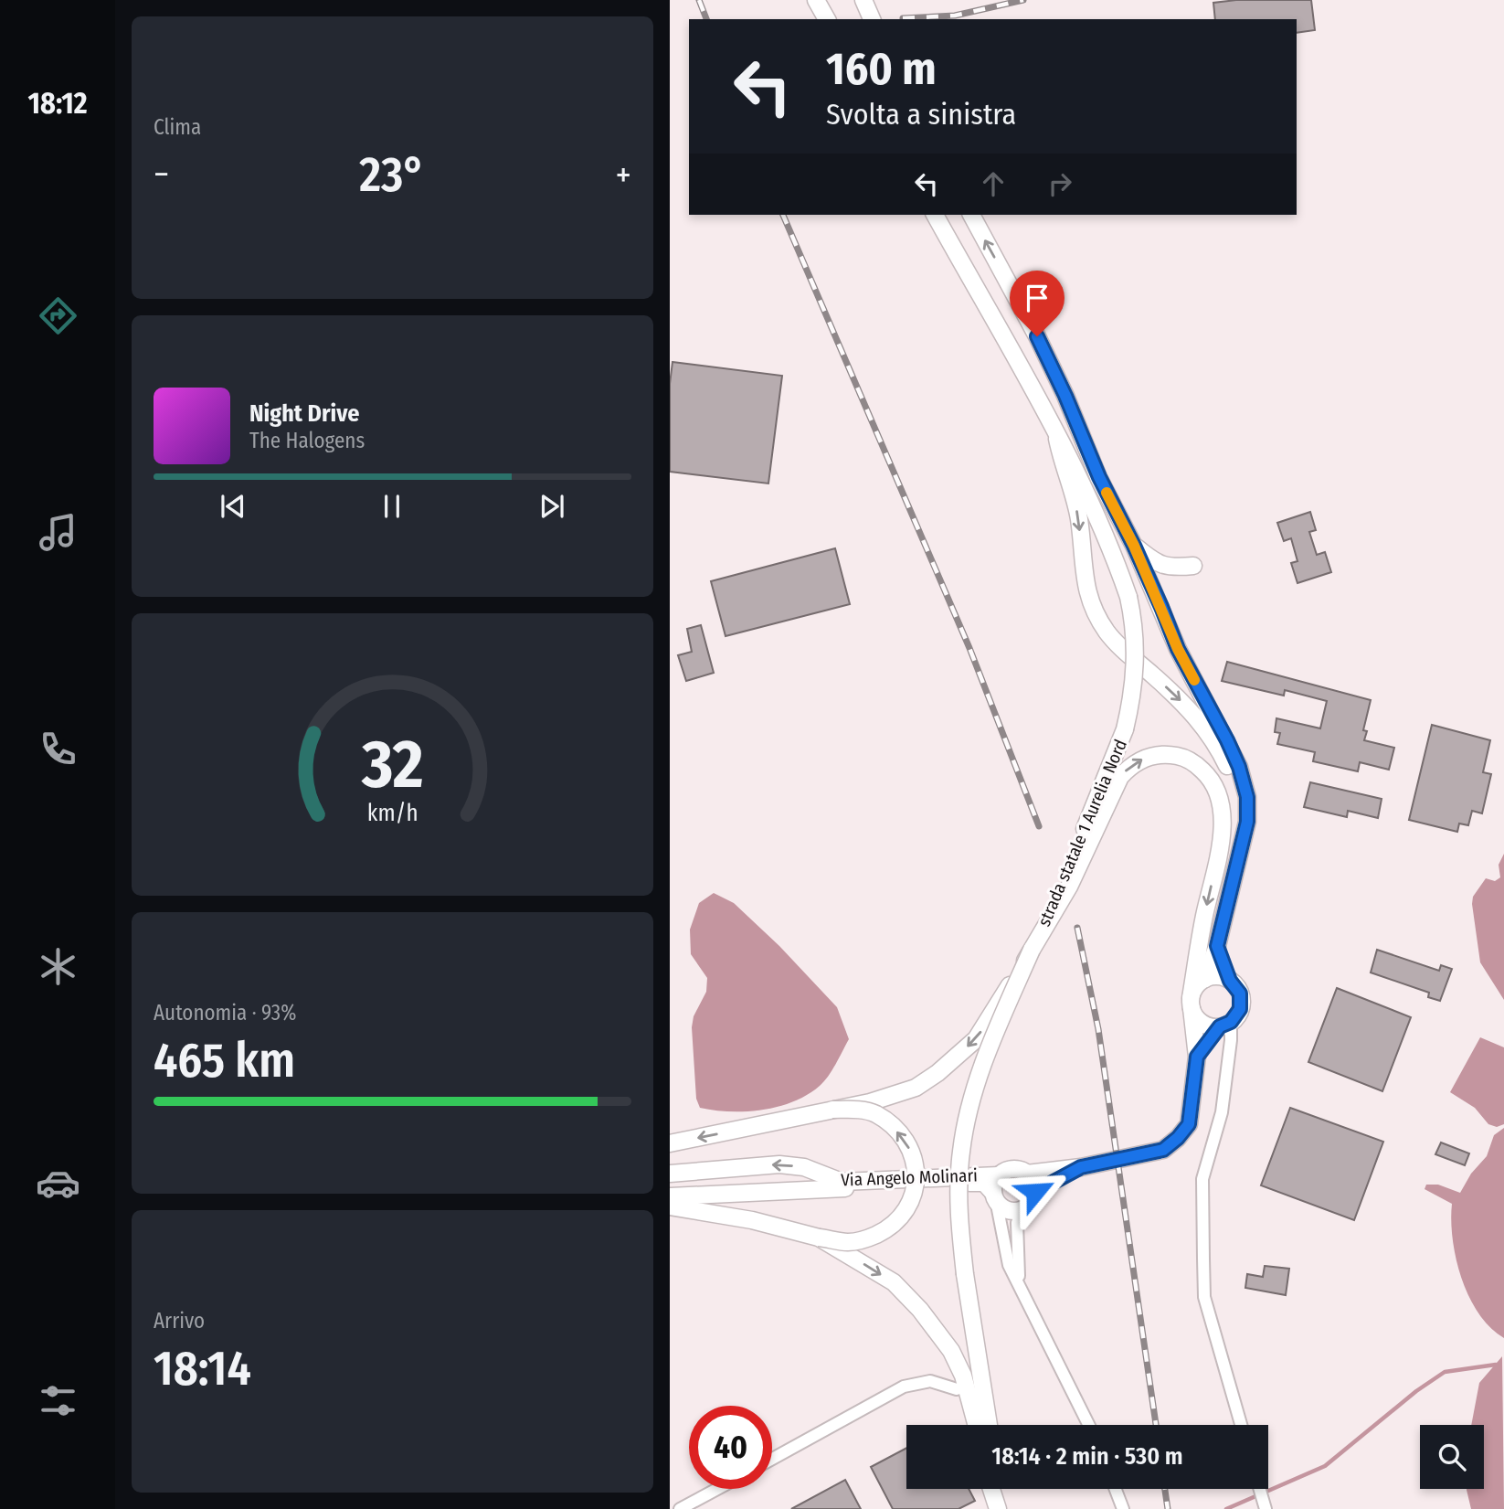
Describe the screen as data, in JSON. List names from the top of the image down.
{
  "streets": {
    "main road": ["strada statale 1 Aurelia Nord", "Via Angelo Molinari"]
  },
  "page": {
    "tabs": "18:12",
    "tile": [
      "Clima",
      ["Autonomia · 93%", "465 km"],
      ["Arrivo", "18:14"]
    ],
    "turn": ["160 m", "Svolta a sinistra"],
    "heat": ["−", "23°", "+"],
    "song": ["Night Drive", "The Halogens"],
    "limit": "40",
    "trip": "18:14 · 2 min · 530 m",
    "gauge": ["32", "km/h"]
  }
}
